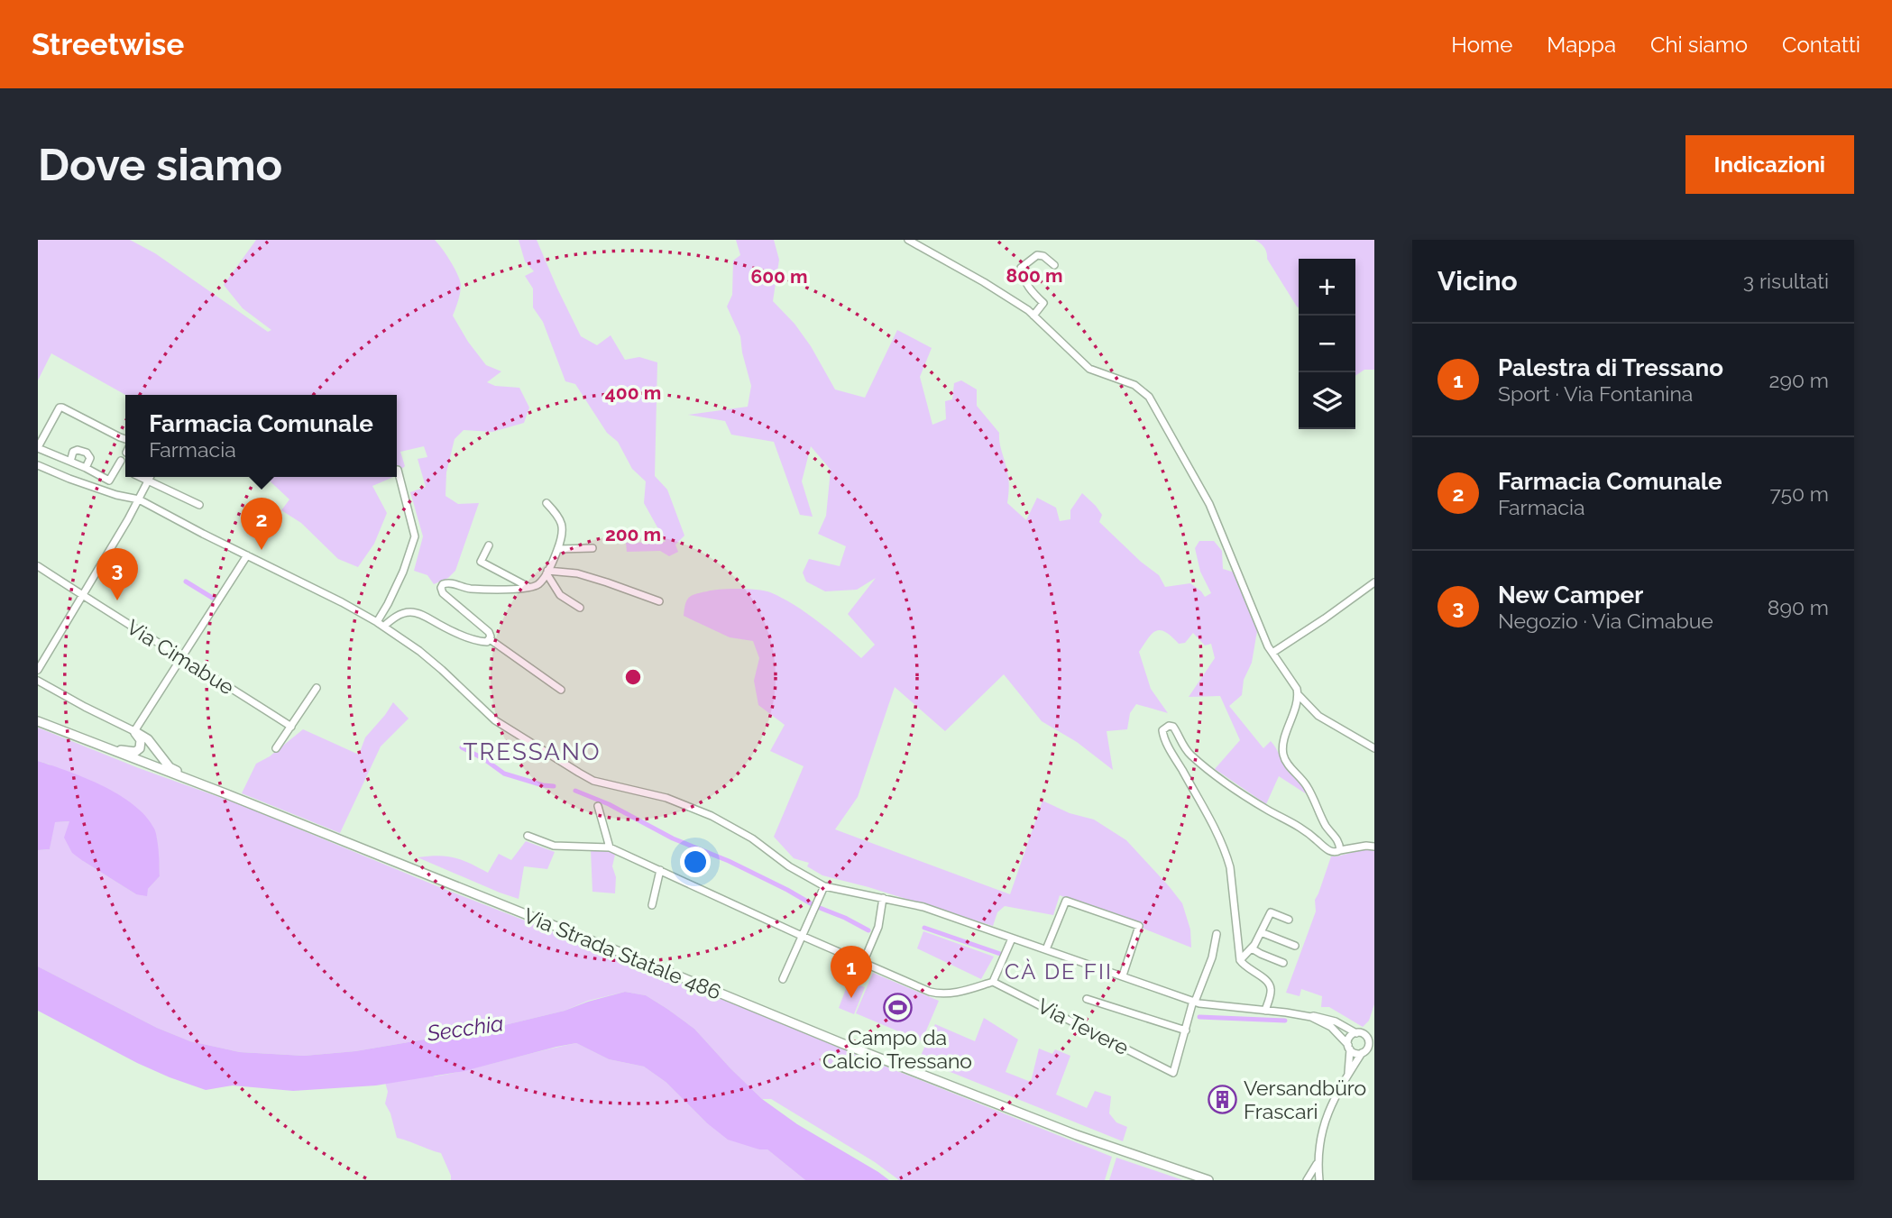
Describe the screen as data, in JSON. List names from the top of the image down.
{
  "streets": {
    "main road": ["Via Strada Statale 486"],
    "street": ["Via Cimabue", "Via Tevere"]
  },
  "districts": ["TRESSANO", "CÀ DE FII"],
  "water": ["Secchia"],
  "places": {
    "sports": ["Campo da Calcio Tressano"],
    "building": ["Versandbüro Frascari"]
  },
  "page": {
    "header": "Streetwise",
    "nav": [
      "Home",
      "Mappa",
      "Chi siamo",
      "Contatti"
    ],
    "buttons": "Indicazioni",
    "title": "Dove siamo",
    "heading": ["Vicino", "3 risultati"],
    "map_buttons": ["+", "−"],
    "list": [
      {
        "mark": "1",
        "name": "Palestra di Tressano",
        "note": "Sport · Via Fontanina",
        "value": "290 m"
      },
      {
        "mark": "2",
        "name": "Farmacia Comunale",
        "note": "Farmacia",
        "value": "750 m"
      },
      {
        "mark": "3",
        "name": "New Camper",
        "note": "Negozio · Via Cimabue",
        "value": "890 m"
      }
    ],
    "popup": ["Farmacia Comunale", "Farmacia"],
    "pins": ["2", "3", "1"]
  },
  "rings": [
    "800 m",
    "600 m",
    "400 m",
    "200 m"
  ]
}
